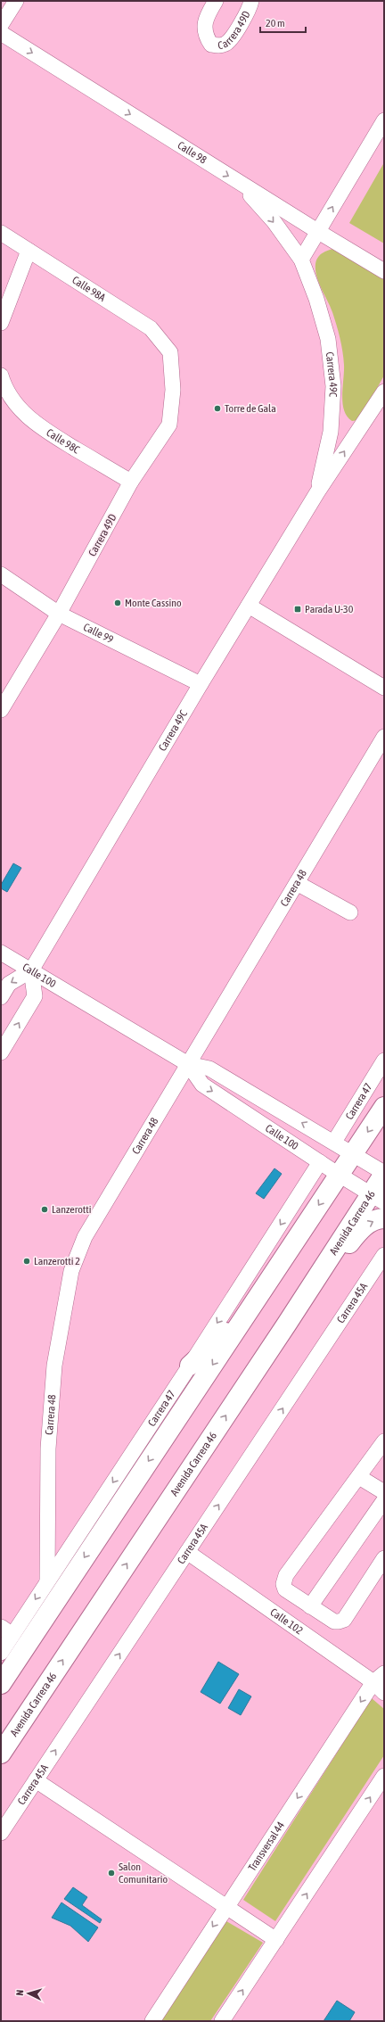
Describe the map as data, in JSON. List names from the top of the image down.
{
  "streets": {
    "main road": ["Avenida Carrera 46"],
    "street": [
      "Carrera 49D",
      "Calle 98",
      "Calle 98A",
      "Carrera 49C",
      "Calle 98C",
      "Calle 99",
      "Carrera 48",
      "Calle 100",
      "Carrera 47",
      "Carrera 45A",
      "Calle 102",
      "Transversal 44"
    ]
  },
  "crossings": [
    ["Carrera 49D", "Calle 98A"],
    ["Carrera 49D", "Calle 98C"],
    ["Carrera 49D", "Calle 99"],
    ["Calle 98", "Carrera 49C"],
    ["Carrera 49C", "Calle 99"],
    ["Carrera 49C", "Calle 100"],
    ["Carrera 48", "Calle 100"],
    ["Carrera 48", "Carrera 47"],
    ["Calle 100", "Carrera 47"],
    ["Calle 100", "Avenida Carrera 46"],
    ["Carrera 45A", "Calle 102"],
    ["Calle 102", "Transversal 44"]
  ],
  "one_way": ["Calle 98", "Carrera 47", "Carrera 45A"],
  "places": {
    "other": [
      "Torre de Gala",
      "Monte Cassino",
      "Lanzerotti",
      "Lanzerotti 2",
      "Salon Comunitario"
    ],
    "transit": ["Parada U-30"]
  },
  "scale_bar": "20 m",
  "north": "left"
}
